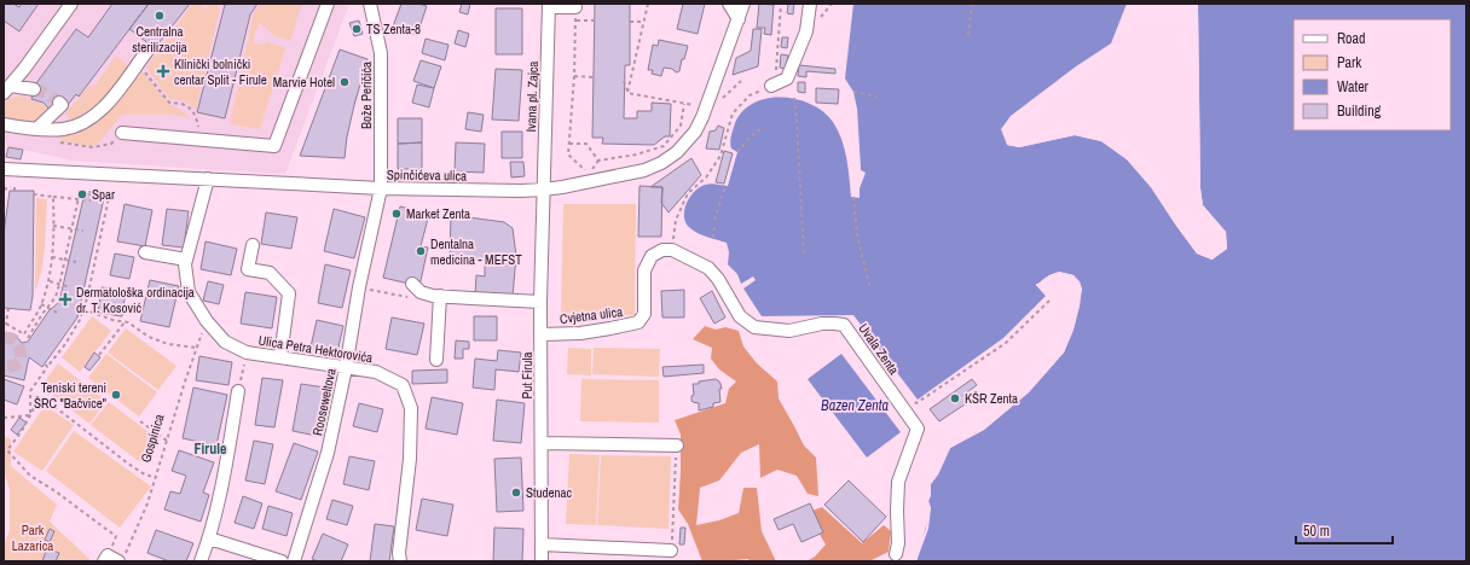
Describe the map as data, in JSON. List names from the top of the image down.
{
  "streets": {
    "street": [
      "Bože Peričića",
      "Ivana pl. Zajca",
      "Spinčićeva ulica",
      "Cvjetna ulica",
      "Ulica Petra Hektorovića",
      "Uvala Zenta",
      "Put Firula",
      "Rooseweltova"
    ],
    "path": ["Gospinica"]
  },
  "crossings": [
    ["Bože Peričića", "Spinčićeva ulica"],
    ["Bože Peričića", "Rooseweltova"],
    ["Ivana pl. Zajca", "Spinčićeva ulica"],
    ["Ivana pl. Zajca", "Put Firula"],
    ["Spinčićeva ulica", "Ulica Petra Hektorovića"],
    ["Spinčićeva ulica", "Put Firula"],
    ["Spinčićeva ulica", "Rooseweltova"],
    ["Cvjetna ulica", "Uvala Zenta"],
    ["Cvjetna ulica", "Put Firula"],
    ["Ulica Petra Hektorovića", "Rooseweltova"],
    ["Ulica Petra Hektorovića", "Gospinica"]
  ],
  "districts": ["Firule"],
  "water": ["Bazen Zenta"],
  "parks": ["Park Lazarica"],
  "places": {
    "other": [
      "Centralna sterilizacija",
      "TS Zenta-8",
      "Marvie Hotel",
      "Spar",
      "Market Zenta",
      "Dentalna medicina - MEFST",
      "Teniski tereni ŠRC \"Bačvice\"",
      "KŠR Zenta",
      "Studenac"
    ],
    "health": ["Klinički bolnički centar Split - Firule", "Dermatološka ordinacija dr. T. Kosović"]
  },
  "legend": [
    "Road",
    "Park",
    "Water",
    "Building"
  ],
  "scale_bar": "50 m"
}
